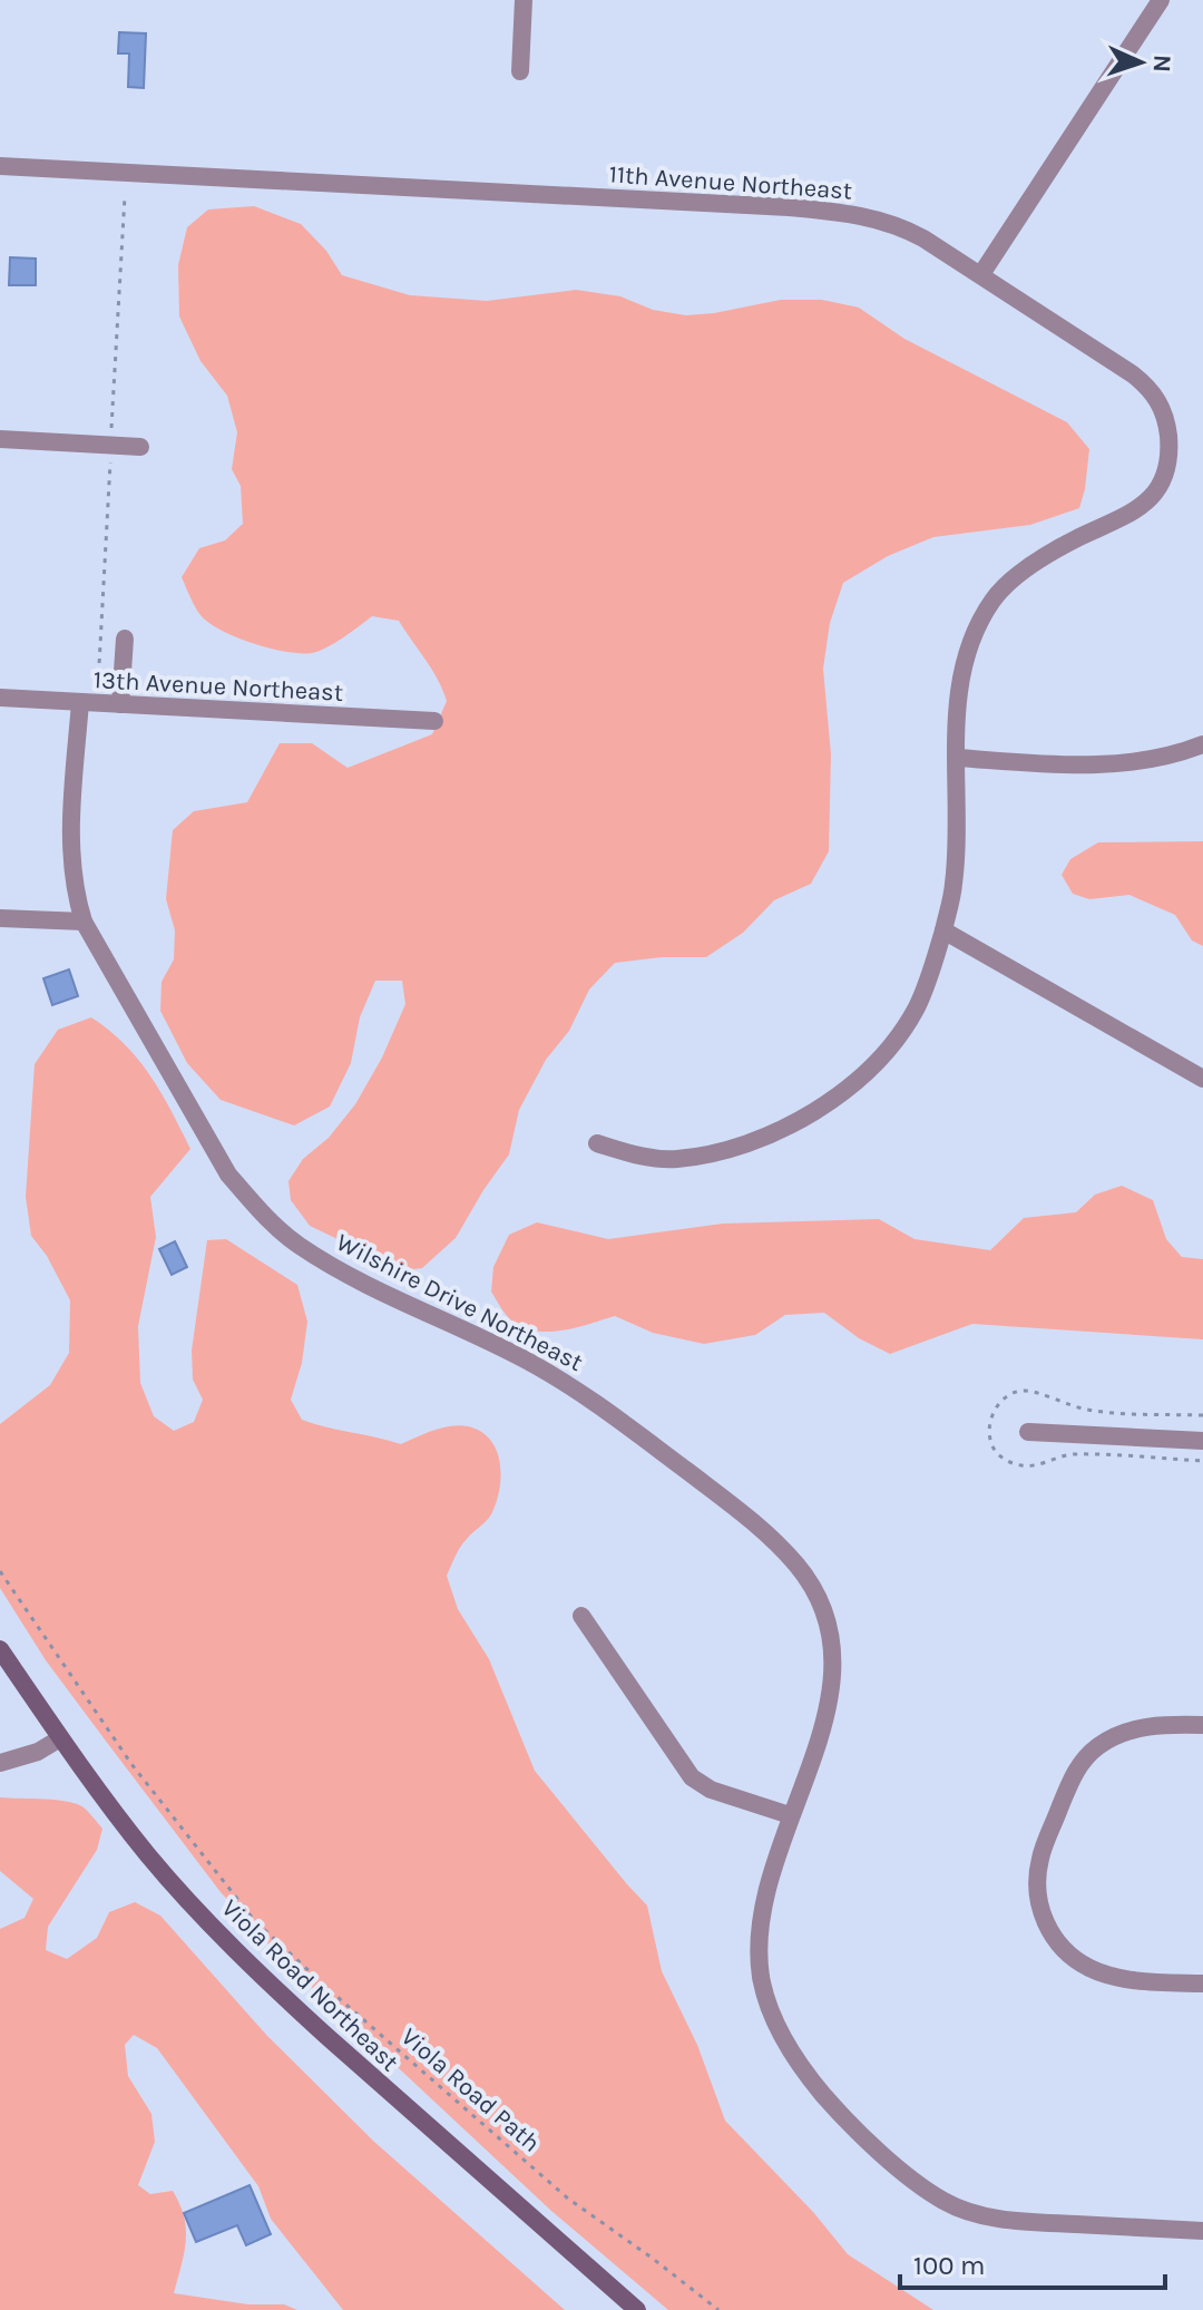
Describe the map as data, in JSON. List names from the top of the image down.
{
  "streets": {
    "main road": ["Viola Road Northeast"],
    "street": ["11th Avenue Northeast", "13th Avenue Northeast", "Wilshire Drive Northeast"],
    "path": ["Viola Road Path"]
  },
  "crossings": [
    ["13th Avenue Northeast", "Wilshire Drive Northeast"]
  ],
  "scale_bar": "100 m",
  "north": "right"
}
